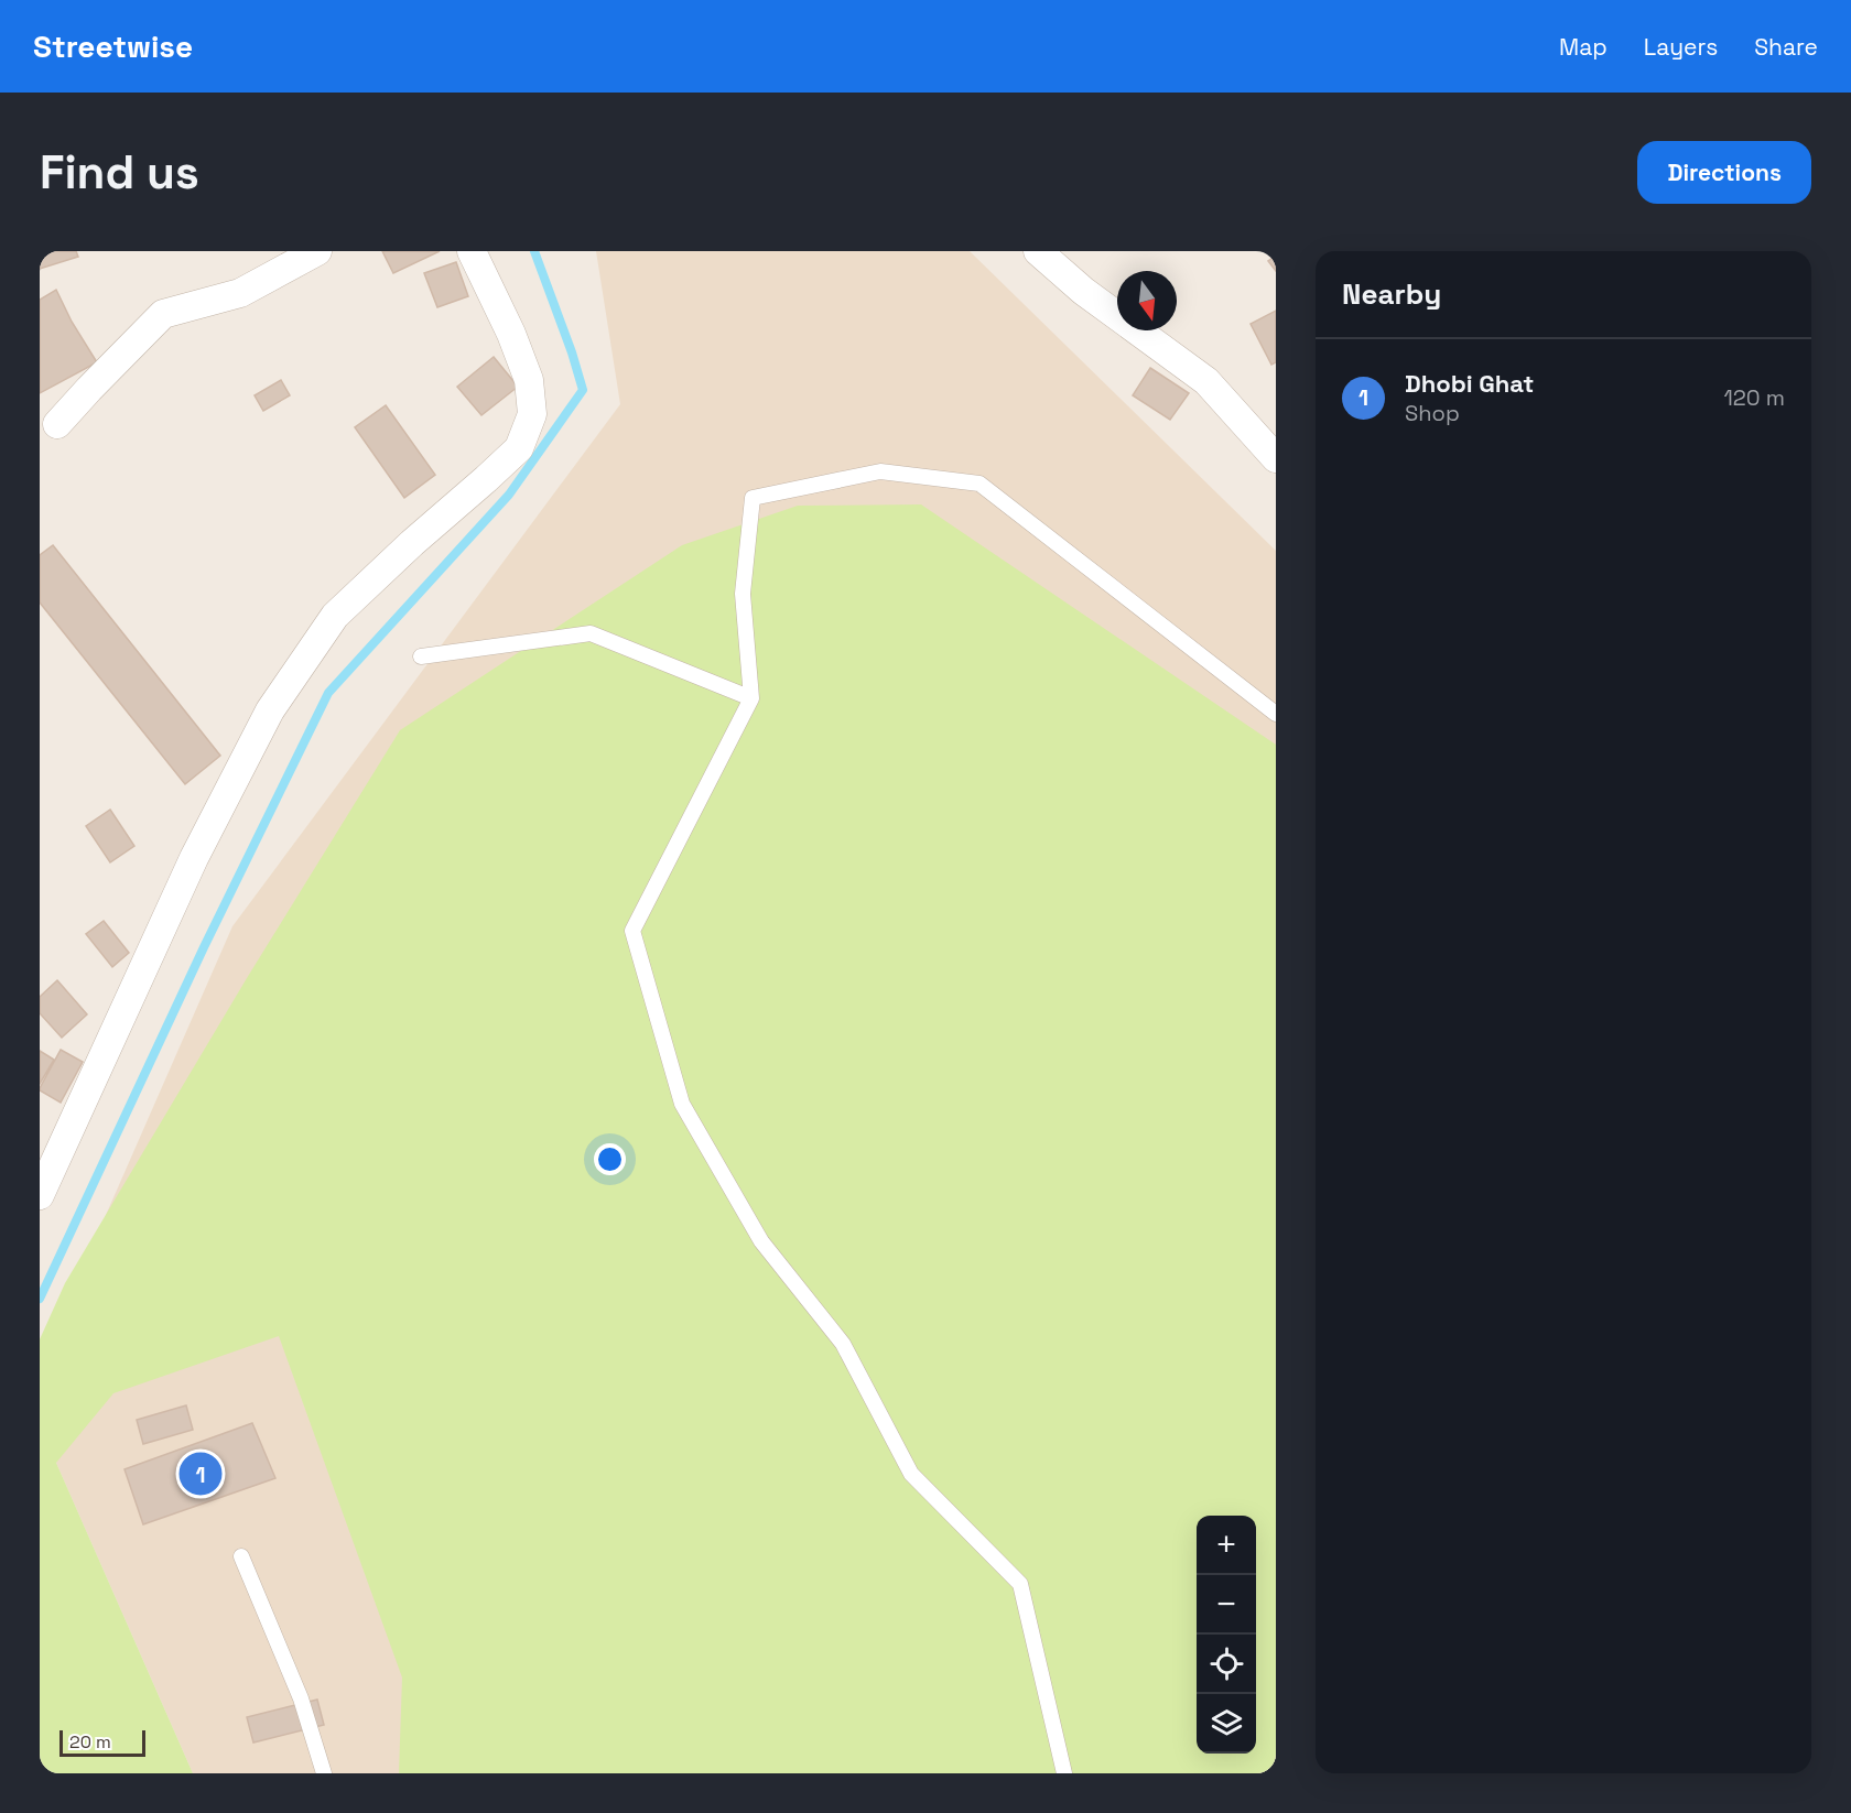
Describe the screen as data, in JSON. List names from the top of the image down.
{
  "scale_bar": "20 m",
  "north": "bottom",
  "page": {
    "header": "Streetwise",
    "nav": ["Map", "Layers", "Share"],
    "buttons": "Directions",
    "title": "Find us",
    "heading": "Nearby",
    "list": [
      {
        "mark": "1",
        "name": "Dhobi Ghat",
        "note": "Shop",
        "value": "120 m"
      }
    ],
    "pins": "1",
    "map_buttons": ["+", "−"],
    "scale": "20 m"
  }
}
